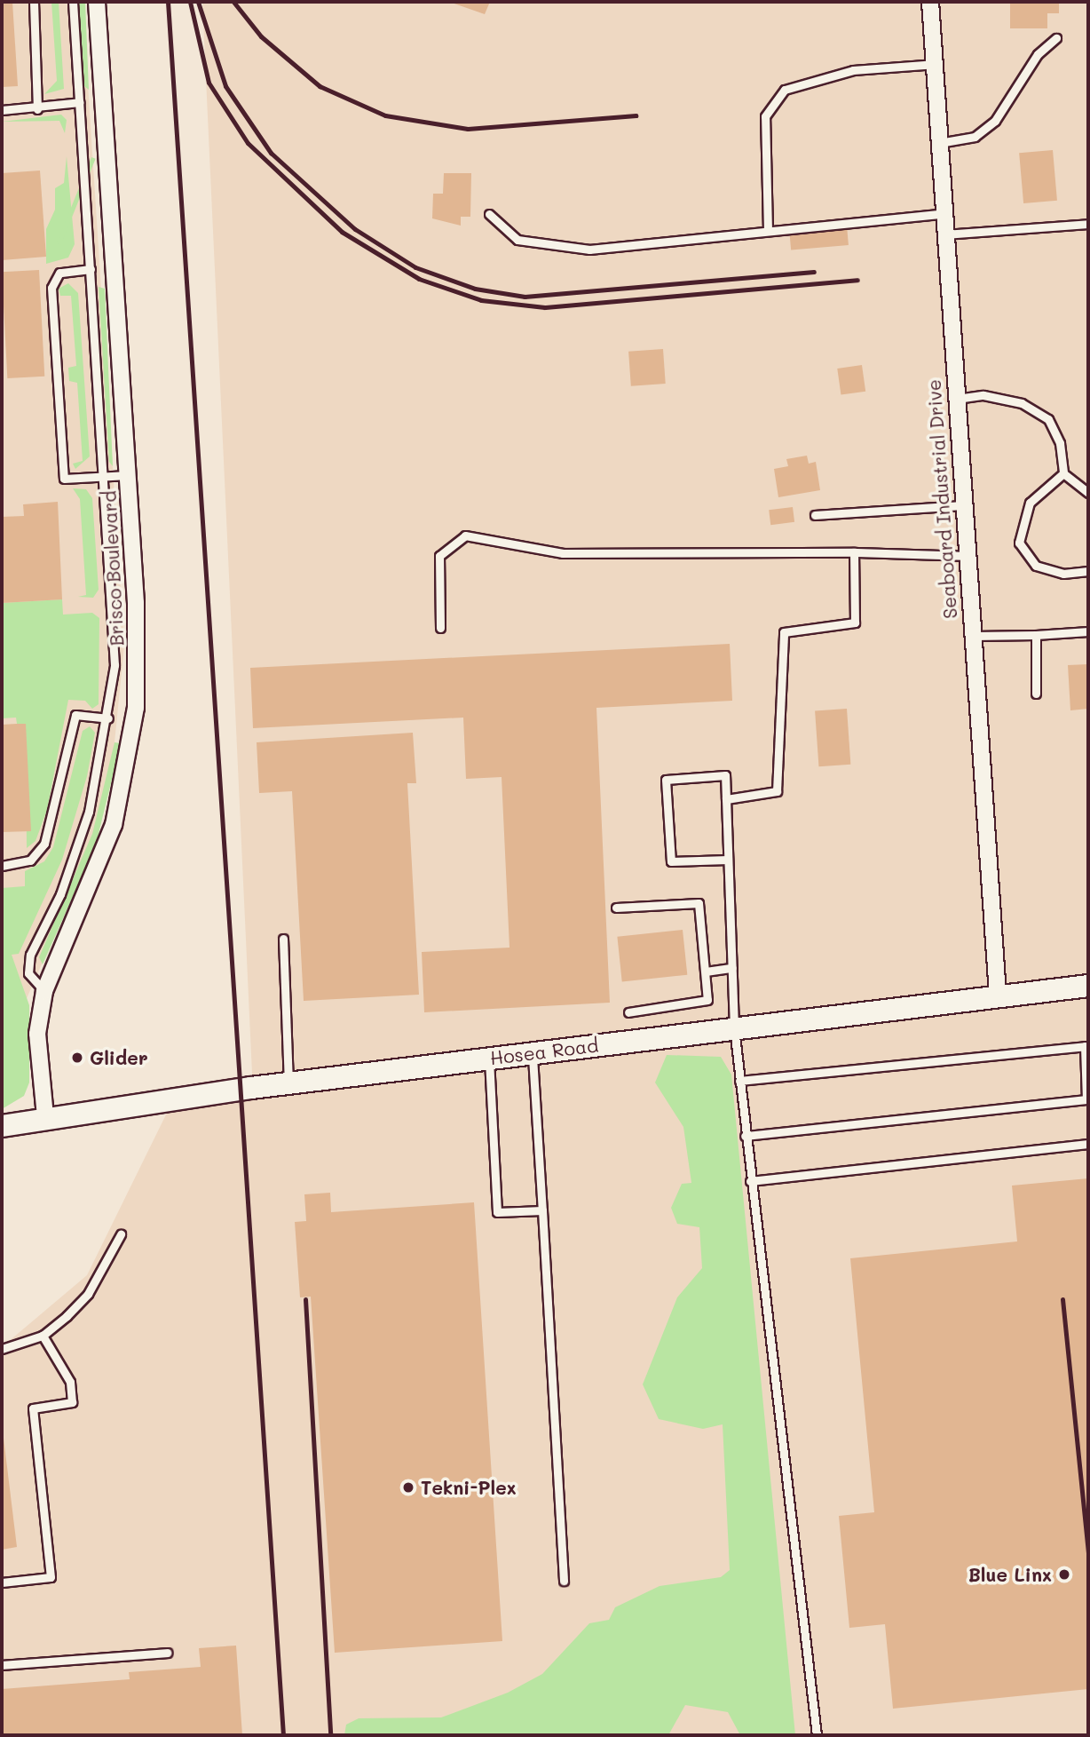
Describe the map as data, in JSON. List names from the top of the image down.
{
  "streets": {
    "street": ["Seaboard Industrial Drive", "Brisco Boulevard", "Hosea Road"]
  },
  "crossings": [
    ["Seaboard Industrial Drive", "Hosea Road"],
    ["Brisco Boulevard", "Hosea Road"]
  ],
  "places": ["Glider", "Tekni-Plex", "Blue Linx"]
}
